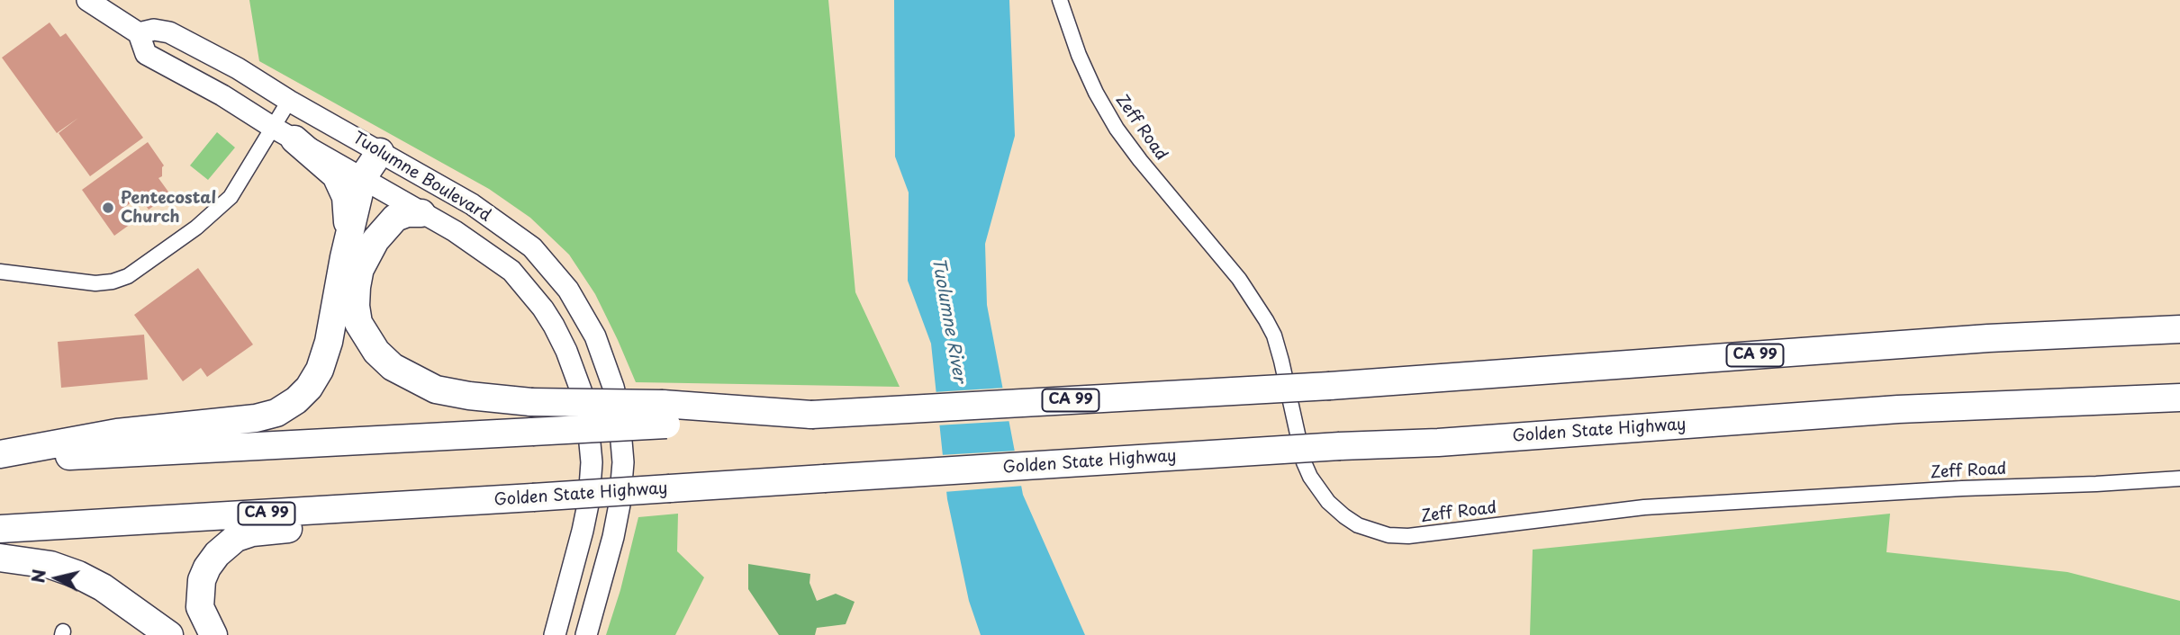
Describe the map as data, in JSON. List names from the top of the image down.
{
  "streets": {
    "highway": ["CA 99", "Golden State Highway"],
    "main road": ["Tuolumne Boulevard"],
    "street": ["Zeff Road"]
  },
  "water": ["Tuolumne River"],
  "places": ["Pentecostal Church"],
  "north": "left"
}
